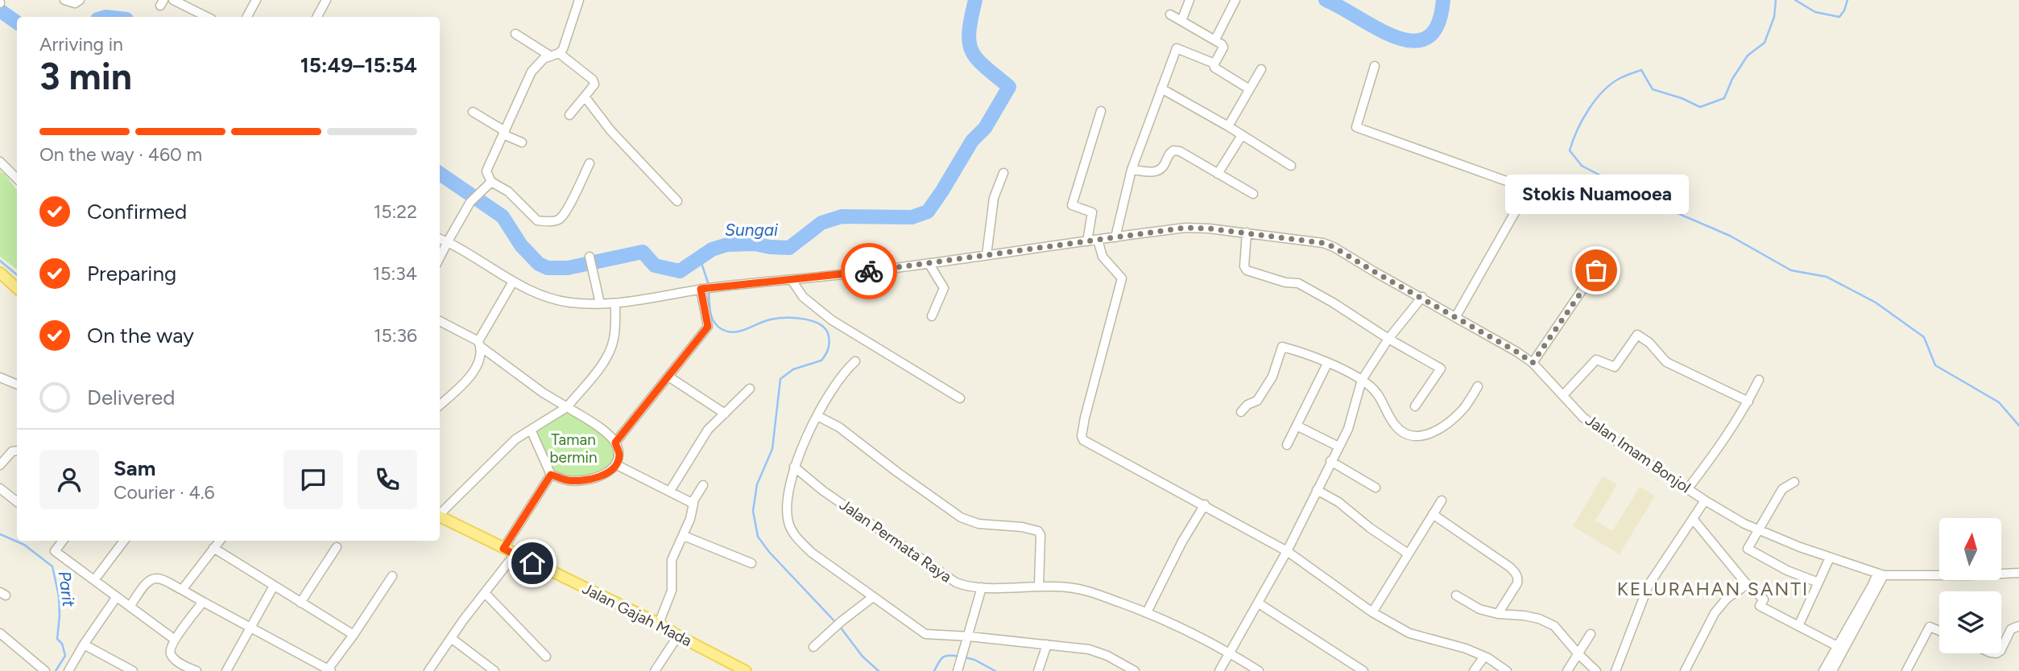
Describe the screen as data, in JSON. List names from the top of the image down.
{
  "streets": {
    "main road": ["Jalan Gajah Mada"],
    "street": ["Jalan Imam Bonjol", "Jalan Permata Raya"]
  },
  "districts": ["KELURAHAN SANTI"],
  "water": ["Sungai", "Parit"],
  "parks": ["Taman bermin"],
  "places": ["Stokis Nuamooea"],
  "north": "top",
  "page": {
    "heading": ["3 min", "Arriving in", "15:49–15:54"],
    "panel": ["Sam", "Courier · 4.6"],
    "bar": "On the way · 460 m",
    "bubble": "Stokis Nuamooea",
    "list": [
      ["Confirmed", "15:22"],
      ["Preparing", "15:34"],
      ["On the way", "15:36"],
      "Delivered"
    ]
  }
}
